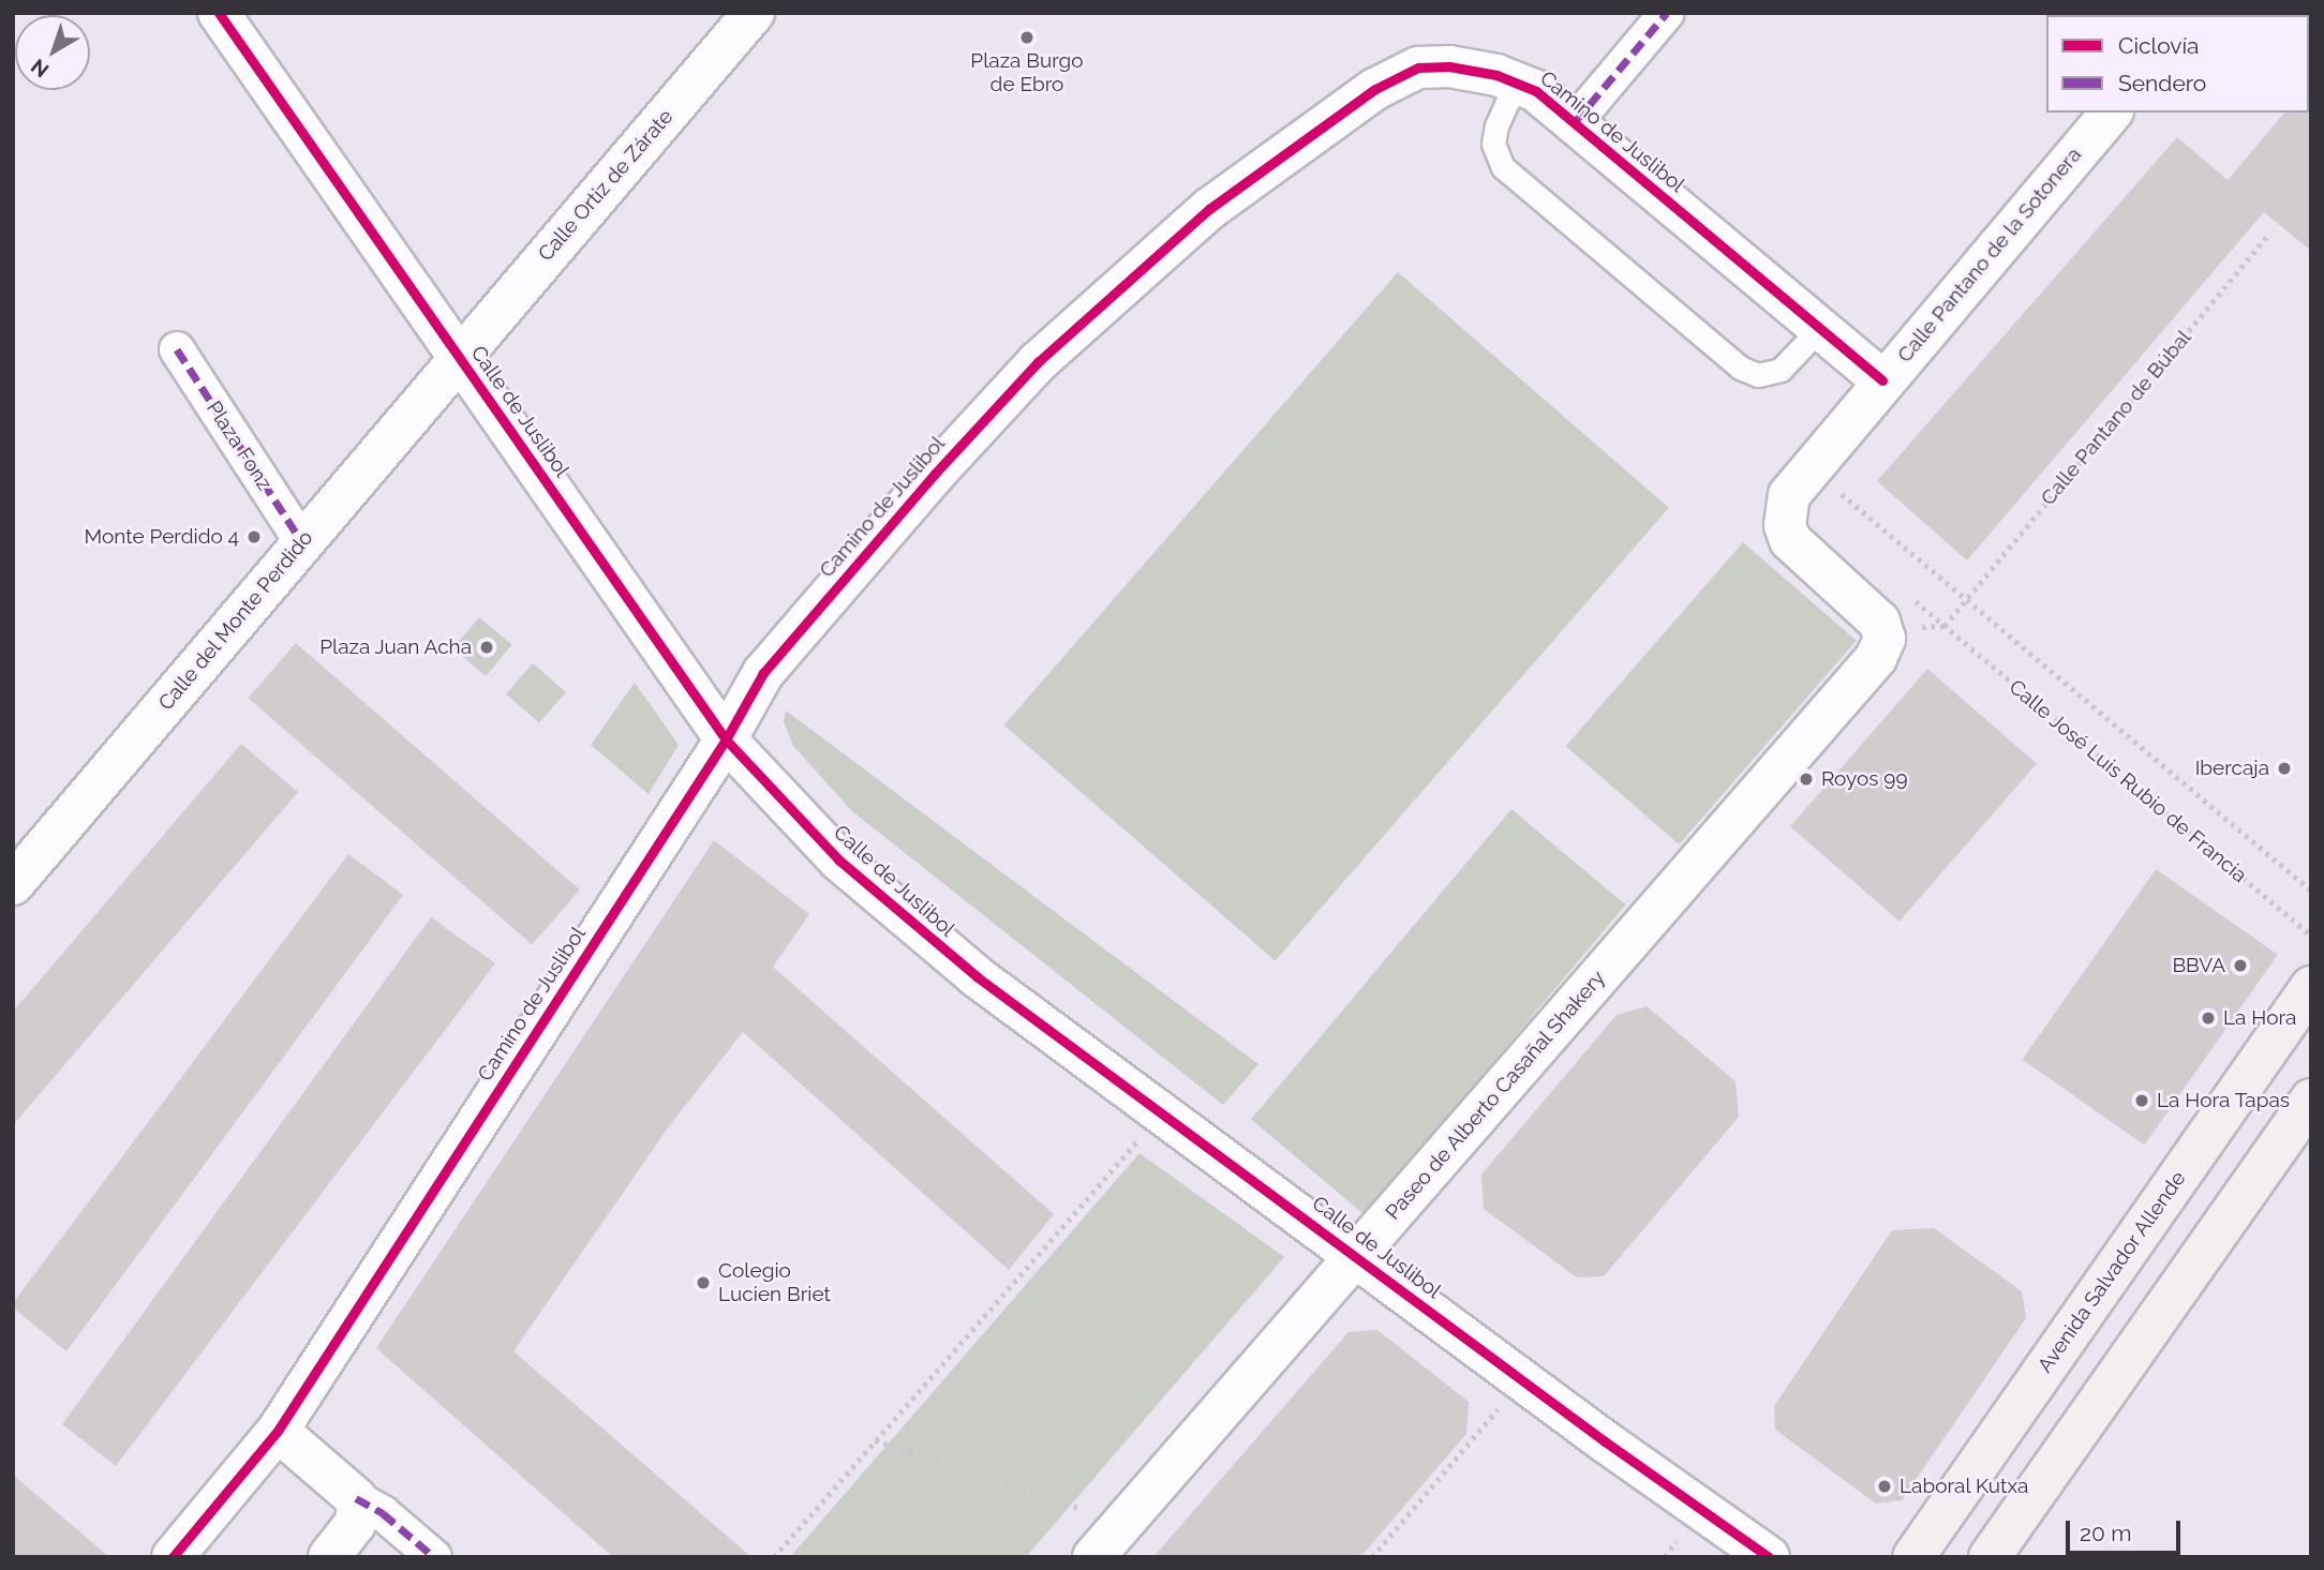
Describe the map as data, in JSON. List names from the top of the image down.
{
  "streets": {
    "main road": ["Avenida Salvador Allende"],
    "street": [
      "Camino de Juslibol",
      "Calle Ortiz de Zárate",
      "Calle Pantano de la Sotonera",
      "Calle de Juslibol",
      "Plaza Fonz",
      "Calle del Monte Perdido",
      "Paseo de Alberto Casañal Shakery"
    ],
    "path": ["Calle Pantano de Búbal", "Calle José Luis Rubio de Francia"]
  },
  "crossings": [
    ["Camino de Juslibol", "Calle Pantano de la Sotonera"],
    ["Camino de Juslibol", "Calle de Juslibol"],
    ["Calle Ortiz de Zárate", "Calle de Juslibol"],
    ["Calle Ortiz de Zárate", "Calle del Monte Perdido"],
    ["Calle Pantano de la Sotonera", "Calle José Luis Rubio de Francia"],
    ["Calle de Juslibol", "Calle del Monte Perdido"],
    ["Calle de Juslibol", "Paseo de Alberto Casañal Shakery"],
    ["Calle Pantano de Búbal", "Calle José Luis Rubio de Francia"],
    ["Plaza Fonz", "Calle del Monte Perdido"]
  ],
  "places": [
    "Plaza Burgo de Ebro",
    "Monte Perdido 4",
    "Plaza Juan Acha",
    "Ibercaja",
    "Royos 99",
    "BBVA",
    "La Hora",
    "La Hora Tapas",
    "Colegio Lucien Briet",
    "Laboral Kutxa"
  ],
  "legend": ["Ciclovía", "Sendero"],
  "scale_bar": "20 m",
  "north": "bottom left"
}
